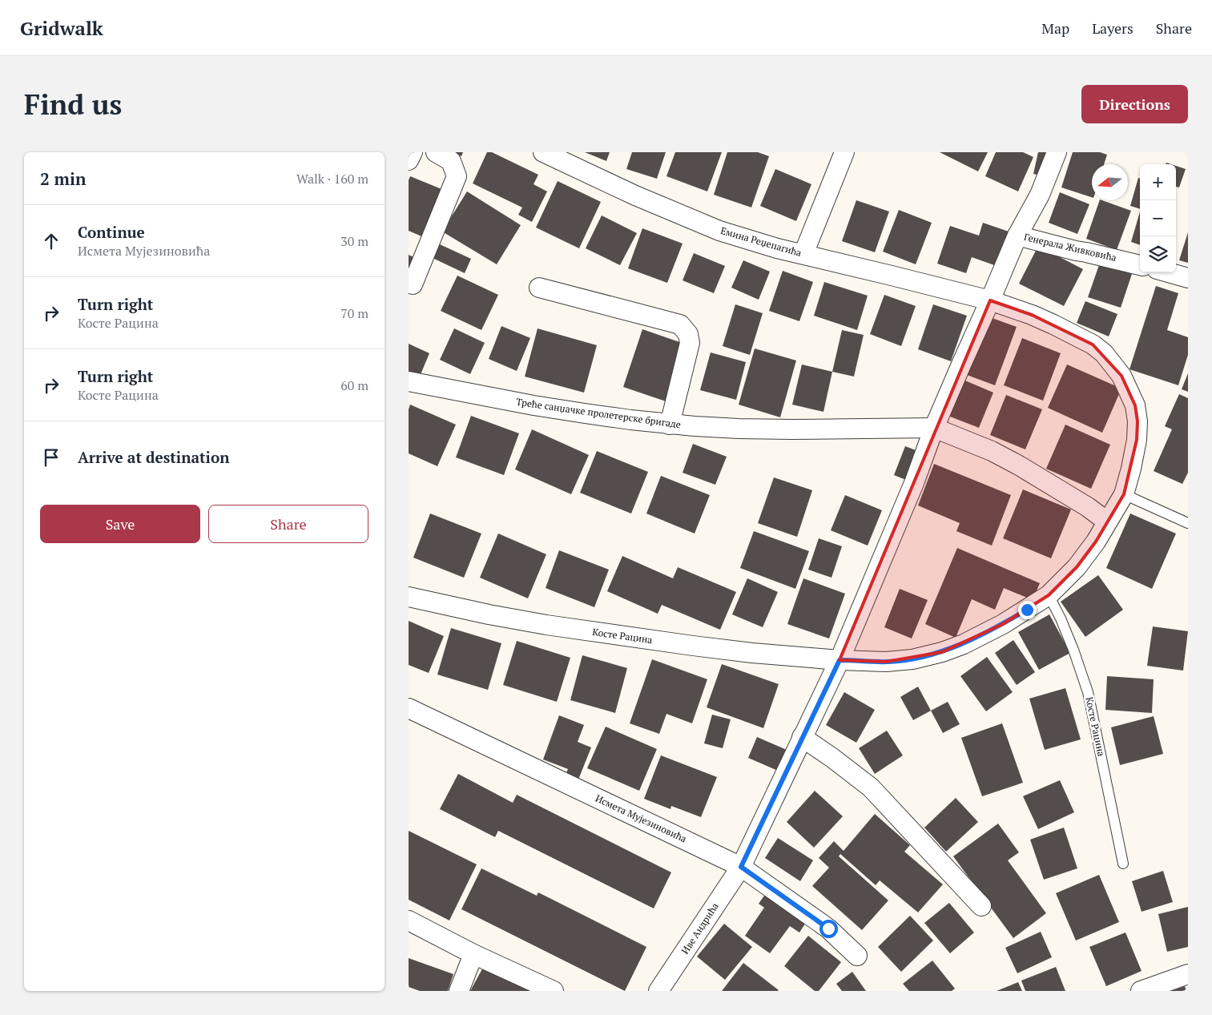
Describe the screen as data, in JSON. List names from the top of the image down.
{
  "streets": {
    "street": [
      "Емина Реџепагића",
      "Генерала Живковића",
      "Треће санџачке пролетерске бригаде",
      "Косте Рацина",
      "Исмета Мујезиновића",
      "Иве Андрића"
    ]
  },
  "crossings": [
    ["Емина Реџепагића", "Косте Рацина"],
    ["Треће санџачке пролетерске бригаде", "Косте Рацина"],
    ["Исмета Мујезиновића", "Иве Андрића"]
  ],
  "north": "left",
  "page": {
    "header": "Gridwalk",
    "nav": ["Map", "Layers", "Share"],
    "buttons": [
      "Directions",
      ["Save", "Share"]
    ],
    "title": "Find us",
    "heading": ["2 min", "Walk · 160 m"],
    "map_buttons": ["+", "−"],
    "list": [
      ["Continue", "Исмета Мујезиновића", "30 m"],
      ["Turn right", "Косте Рацина", "70 m"],
      ["Turn right", "Косте Рацина", "60 m"],
      "Arrive at destination"
    ]
  }
}
